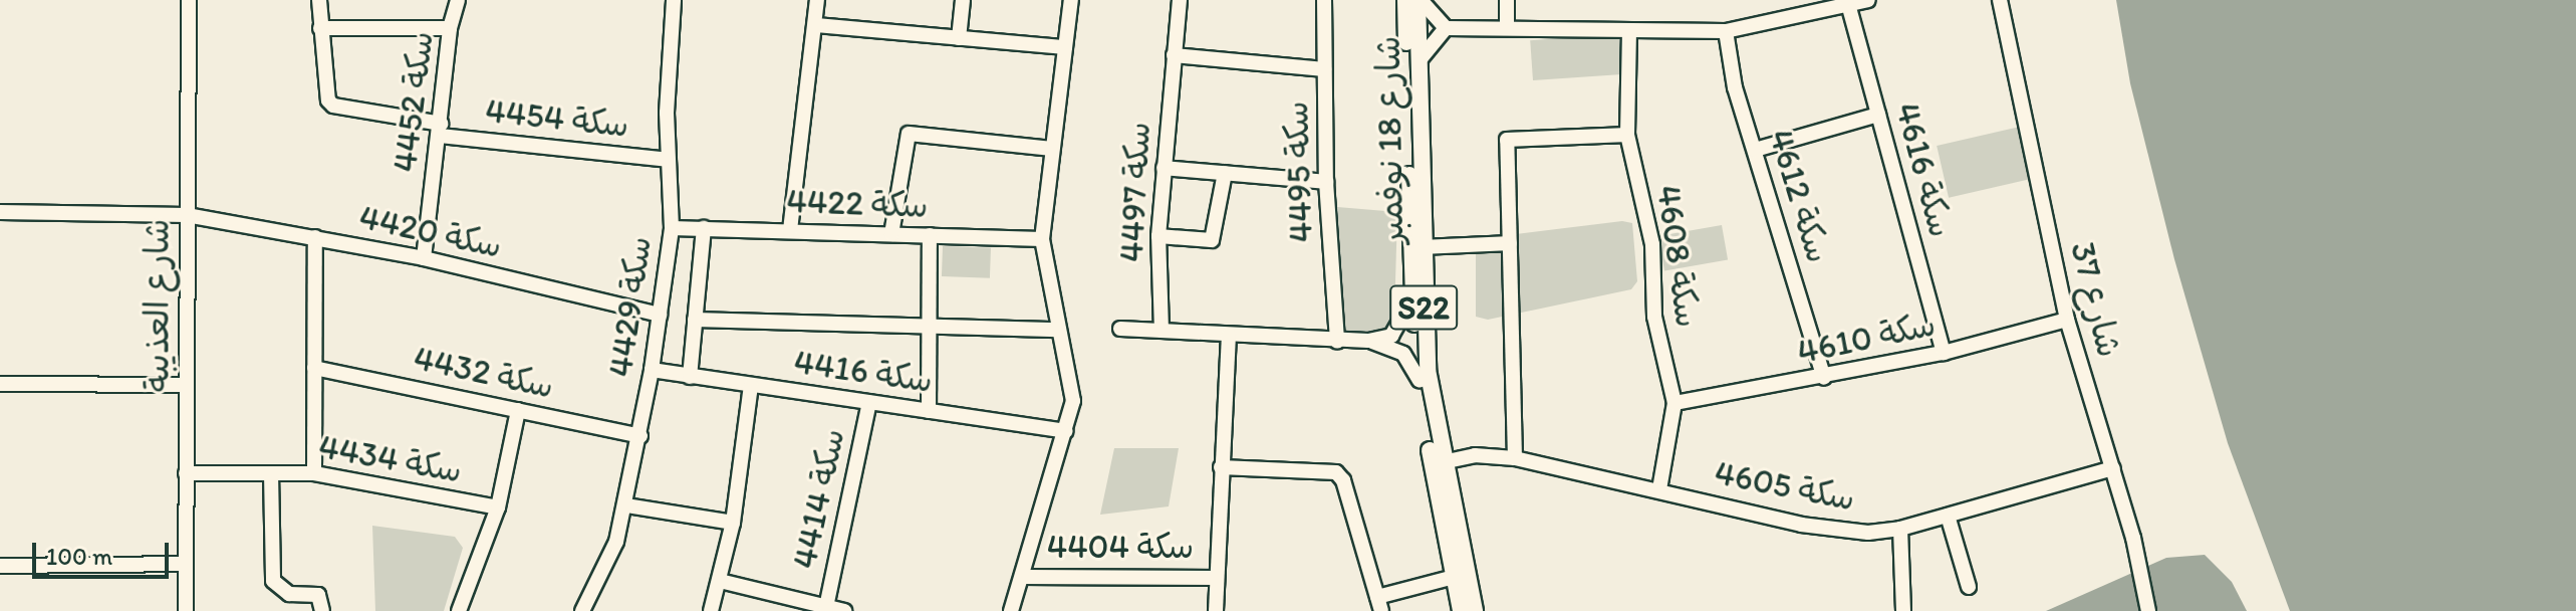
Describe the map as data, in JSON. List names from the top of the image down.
{
  "streets": {
    "main road": ["شارع 18 نوفمبر", "S22"],
    "street": [
      "سكة 4452",
      "سكة 4454",
      "سكة 4616",
      "سكة 4495",
      "سكة 4497",
      "سكة 4612",
      "سكة 4422",
      "سكة 4420",
      "سكة 4608",
      "شارع 37",
      "شارع العذيبة",
      "سكة 4429",
      "سكة 4610",
      "سكة 4416",
      "سكة 4432",
      "سكة 4434",
      "سكة 4605",
      "سكة 4414",
      "سكة 4404"
    ]
  },
  "crossings": [
    ["سكة 4452", "سكة 4454"],
    ["سكة 4452", "سكة 4420"],
    ["سكة 4454", "سكة 4429"],
    ["شارع 18 نوفمبر", "سكة 4605"],
    ["سكة 4616", "سكة 4610"],
    ["سكة 4612", "سكة 4610"],
    ["سكة 4422", "سكة 4429"],
    ["سكة 4420", "شارع العذيبة"],
    ["سكة 4420", "سكة 4429"],
    ["سكة 4608", "سكة 4610"],
    ["سكة 4608", "سكة 4605"],
    ["شارع 37", "سكة 4610"],
    ["شارع 37", "سكة 4605"],
    ["شارع العذيبة", "سكة 4434"],
    ["سكة 4429", "سكة 4416"],
    ["سكة 4429", "سكة 4432"],
    ["سكة 4416", "سكة 4414"]
  ],
  "scale_bar": "100 m"
}
